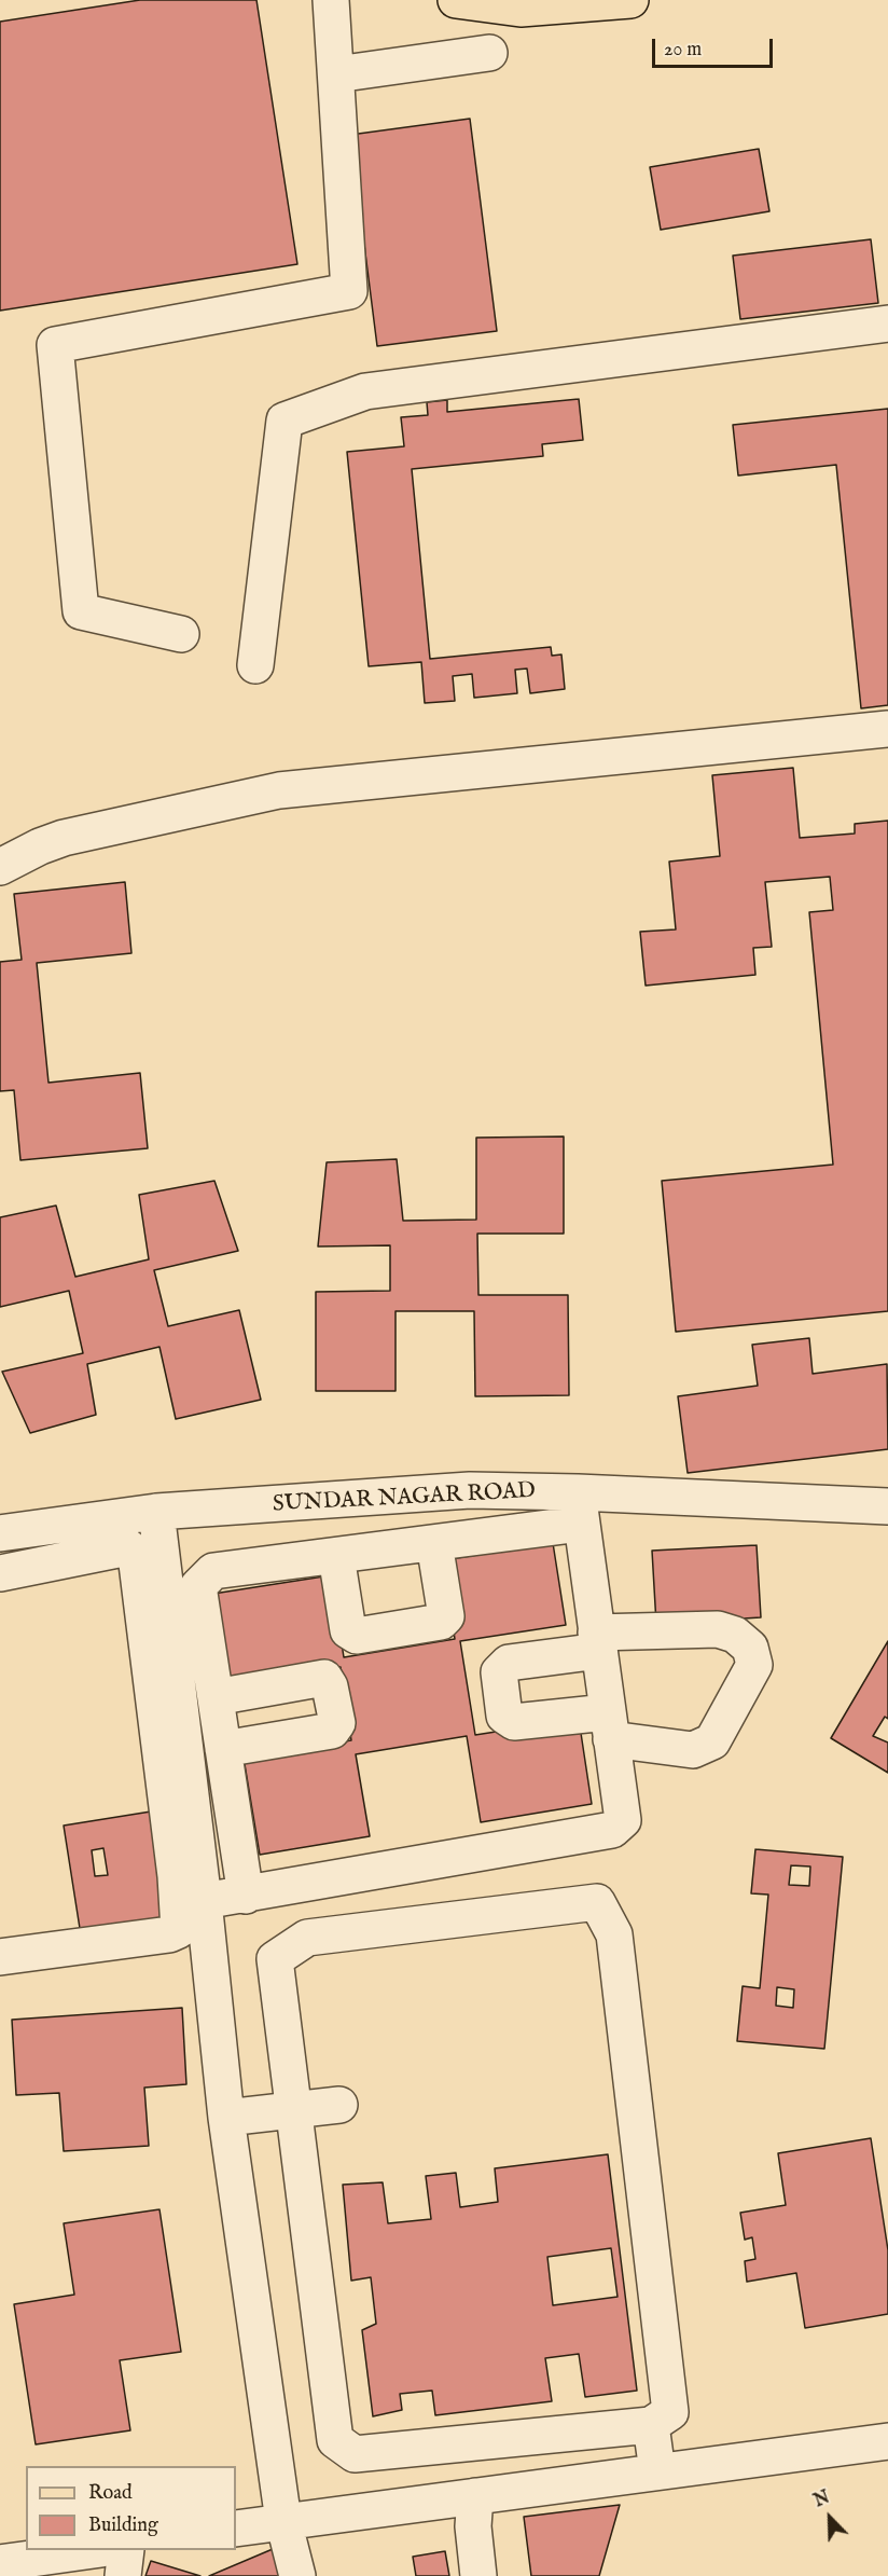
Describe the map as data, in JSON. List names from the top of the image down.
{
  "streets": {
    "street": ["SUNDAR NAGAR ROAD"]
  },
  "legend": ["Road", "Building"],
  "scale_bar": "20 m",
  "north": "top left"
}
